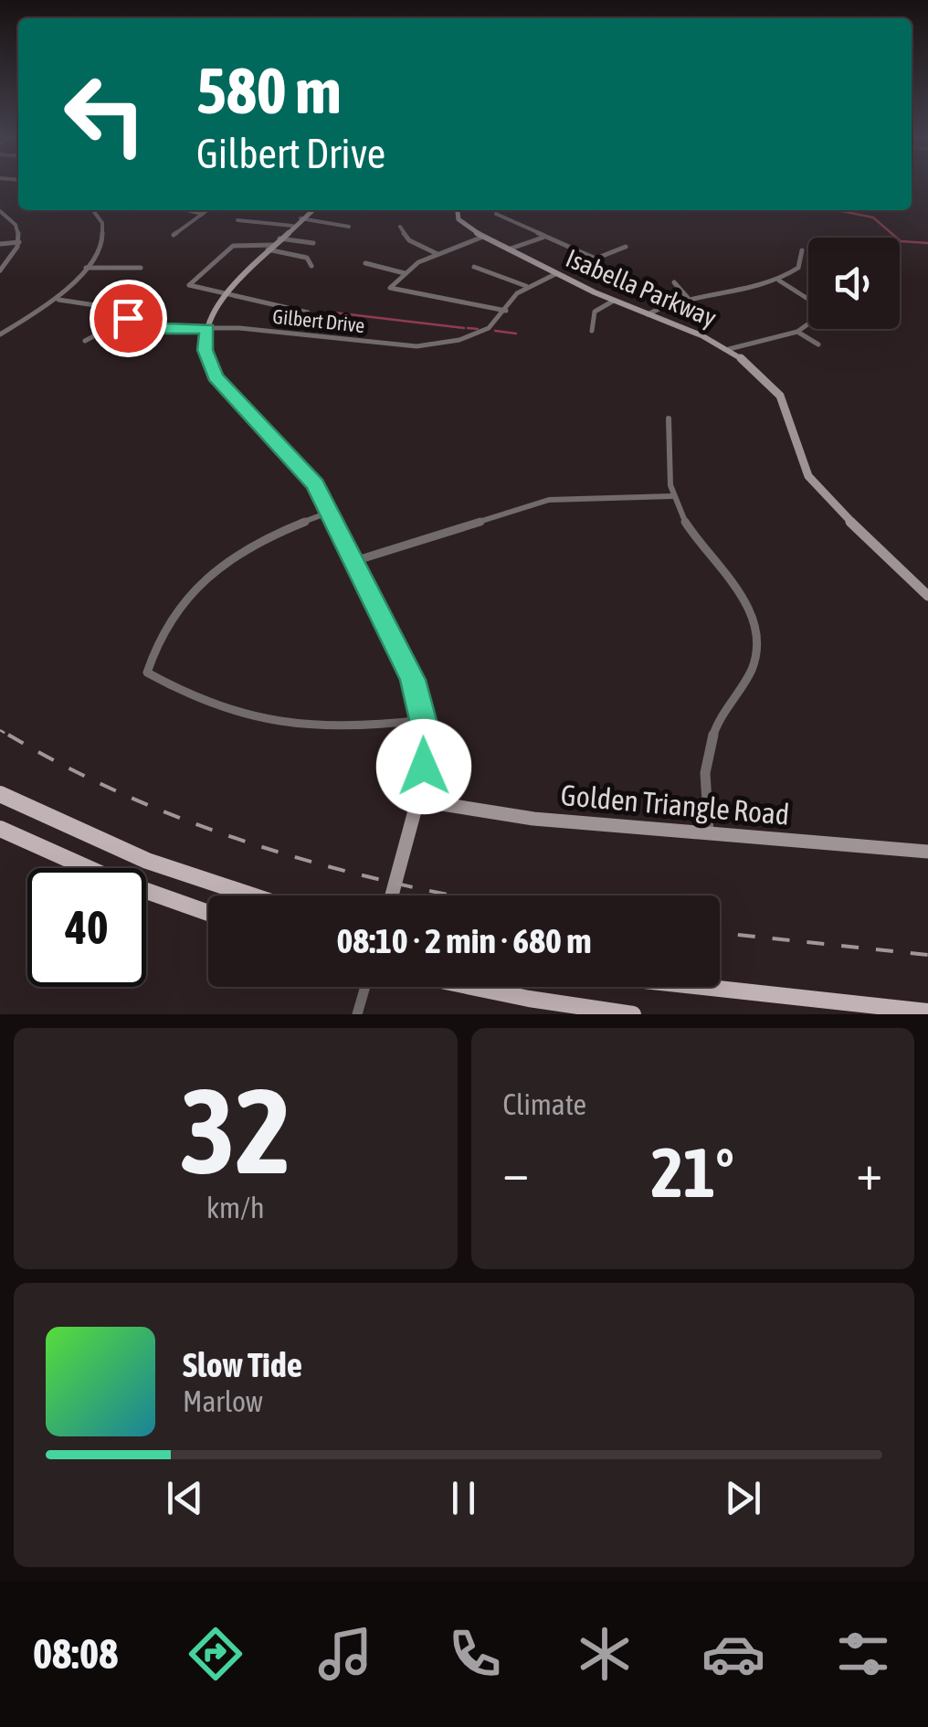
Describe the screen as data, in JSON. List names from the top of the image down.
{
  "streets": {
    "street": ["Isabella Parkway", "Gilbert Drive", "Golden Triangle Road"]
  },
  "crossings": [
    ["Isabella Parkway", "Gilbert Drive"]
  ],
  "page": {
    "turn": ["580 m", "Gilbert Drive"],
    "limit": "40",
    "trip": "08:10 · 2 min · 680 m",
    "tile": [
      ["32", "km/h"],
      "Climate"
    ],
    "heat": ["−", "21°", "+"],
    "song": ["Slow Tide", "Marlow"],
    "tabs": "08:08"
  }
}
